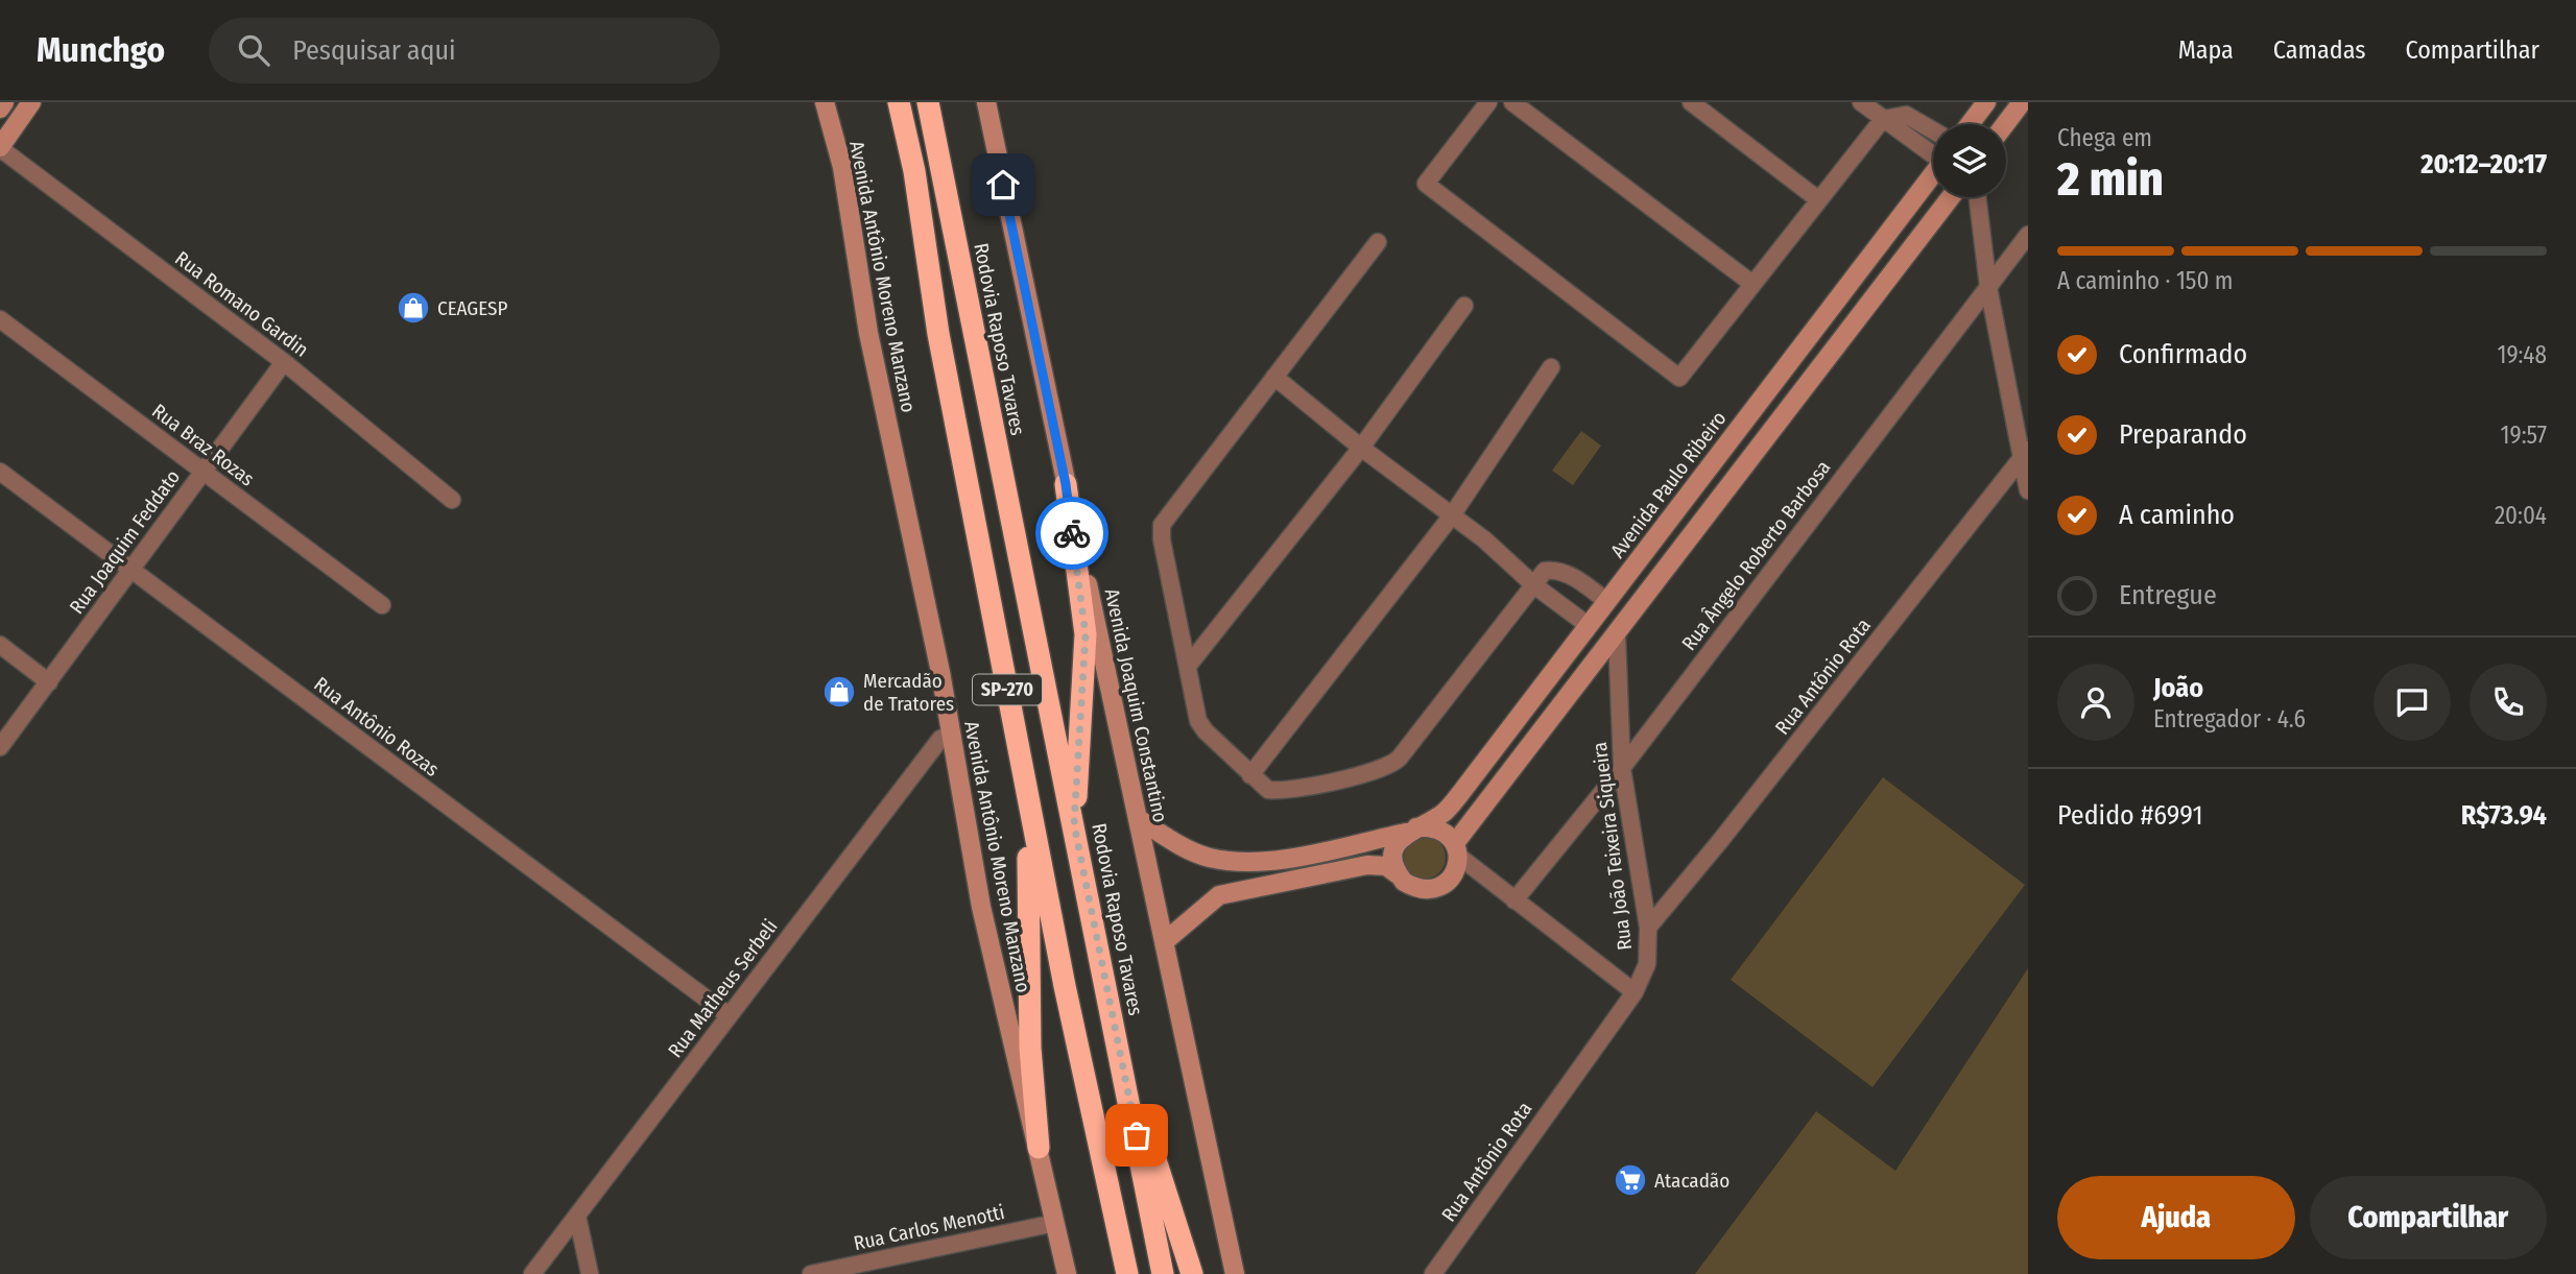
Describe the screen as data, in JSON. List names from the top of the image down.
{
  "streets": {
    "highway": ["Rodovia Raposo Tavares", "SP-270"],
    "street": [
      "Avenida Antônio Moreno Manzano",
      "Rua Romano Gardin",
      "Rua Braz Rozas",
      "Avenida Paulo Ribeiro",
      "Rua Joaquim Feddato",
      "Rua Ângelo Roberto Barbosa",
      "Rua Antônio Rota",
      "Avenida Joaquim Constantino",
      "Rua Antônio Rozas",
      "Rua João Teixeira Siqueira",
      "Rua Matheus Serbeli",
      "Rua Carlos Menotti"
    ]
  },
  "crossings": [
    ["Avenida Antônio Moreno Manzano", "Rua Matheus Serbeli"],
    ["Avenida Antônio Moreno Manzano", "Rua Carlos Menotti"],
    ["Rua Romano Gardin", "Rua Joaquim Feddato"],
    ["Rua Braz Rozas", "Rua Joaquim Feddato"],
    ["Avenida Paulo Ribeiro", "Avenida Joaquim Constantino"],
    ["Rua Joaquim Feddato", "Rua Antônio Rozas"],
    ["Rua Ângelo Roberto Barbosa", "Rua João Teixeira Siqueira"],
    ["Rua Antônio Rota", "Rua João Teixeira Siqueira"],
    ["Rua Antônio Rozas", "Rua Matheus Serbeli"]
  ],
  "places": {
    "shop": ["CEAGESP", "Mercadão de Tratores"],
    "supermarket": ["Atacadão"]
  },
  "page": {
    "header": "Munchgo",
    "search": "Pesquisar aqui",
    "nav": ["Mapa", "Camadas", "Compartilhar"],
    "heading": ["2 min", "Chega em", "20:12–20:17"],
    "panel": [
      "João",
      "Entregador · 4.6",
      "Pedido #6991",
      "R$73.94"
    ],
    "bar": "A caminho · 150 m",
    "list": [
      ["Confirmado", "19:48"],
      ["Preparando", "19:57"],
      ["A caminho", "20:04"],
      "Entregue"
    ],
    "buttons": ["Ajuda", "Compartilhar"]
  }
}
